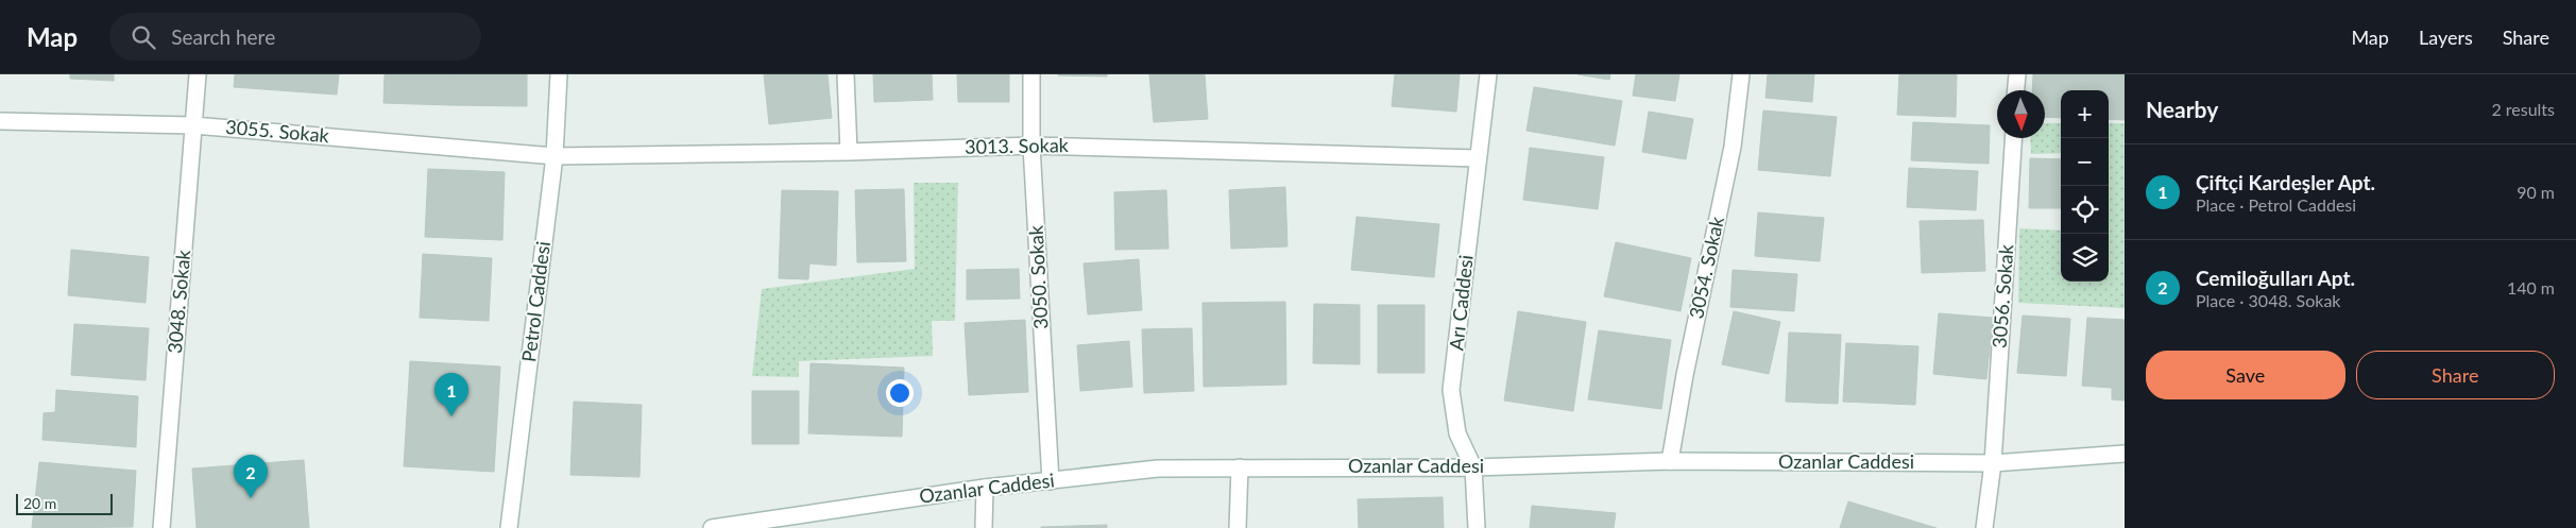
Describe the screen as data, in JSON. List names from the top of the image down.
{
  "streets": {
    "street": [
      "3055. Sokak",
      "3013. Sokak",
      "3054. Sokak",
      "3050. Sokak",
      "3056. Sokak",
      "3048. Sokak",
      "Petrol Caddesi",
      "Arı Caddesi",
      "Ozanlar Caddesi"
    ]
  },
  "crossings": [
    ["3055. Sokak", "3013. Sokak"],
    ["3055. Sokak", "3048. Sokak"],
    ["3055. Sokak", "Petrol Caddesi"],
    ["3013. Sokak", "3050. Sokak"],
    ["3013. Sokak", "Petrol Caddesi"],
    ["3013. Sokak", "Arı Caddesi"],
    ["3054. Sokak", "Ozanlar Caddesi"],
    ["3050. Sokak", "Ozanlar Caddesi"],
    ["3056. Sokak", "Ozanlar Caddesi"],
    ["Arı Caddesi", "Ozanlar Caddesi"]
  ],
  "scale_bar": "20 m",
  "north": "bottom",
  "page": {
    "header": "Map",
    "search": "Search here",
    "nav": ["Map", "Layers", "Share"],
    "heading": ["Nearby", "2 results"],
    "map_buttons": ["+", "−"],
    "list": [
      {
        "mark": "1",
        "name": "Çiftçi Kardeşler Apt.",
        "note": "Place · Petrol Caddesi",
        "value": "90 m"
      },
      {
        "mark": "2",
        "name": "Cemiloğulları Apt.",
        "note": "Place · 3048. Sokak",
        "value": "140 m"
      }
    ],
    "buttons": ["Save", "Share"],
    "pins": ["1", "2"],
    "scale": "20 m"
  }
}
